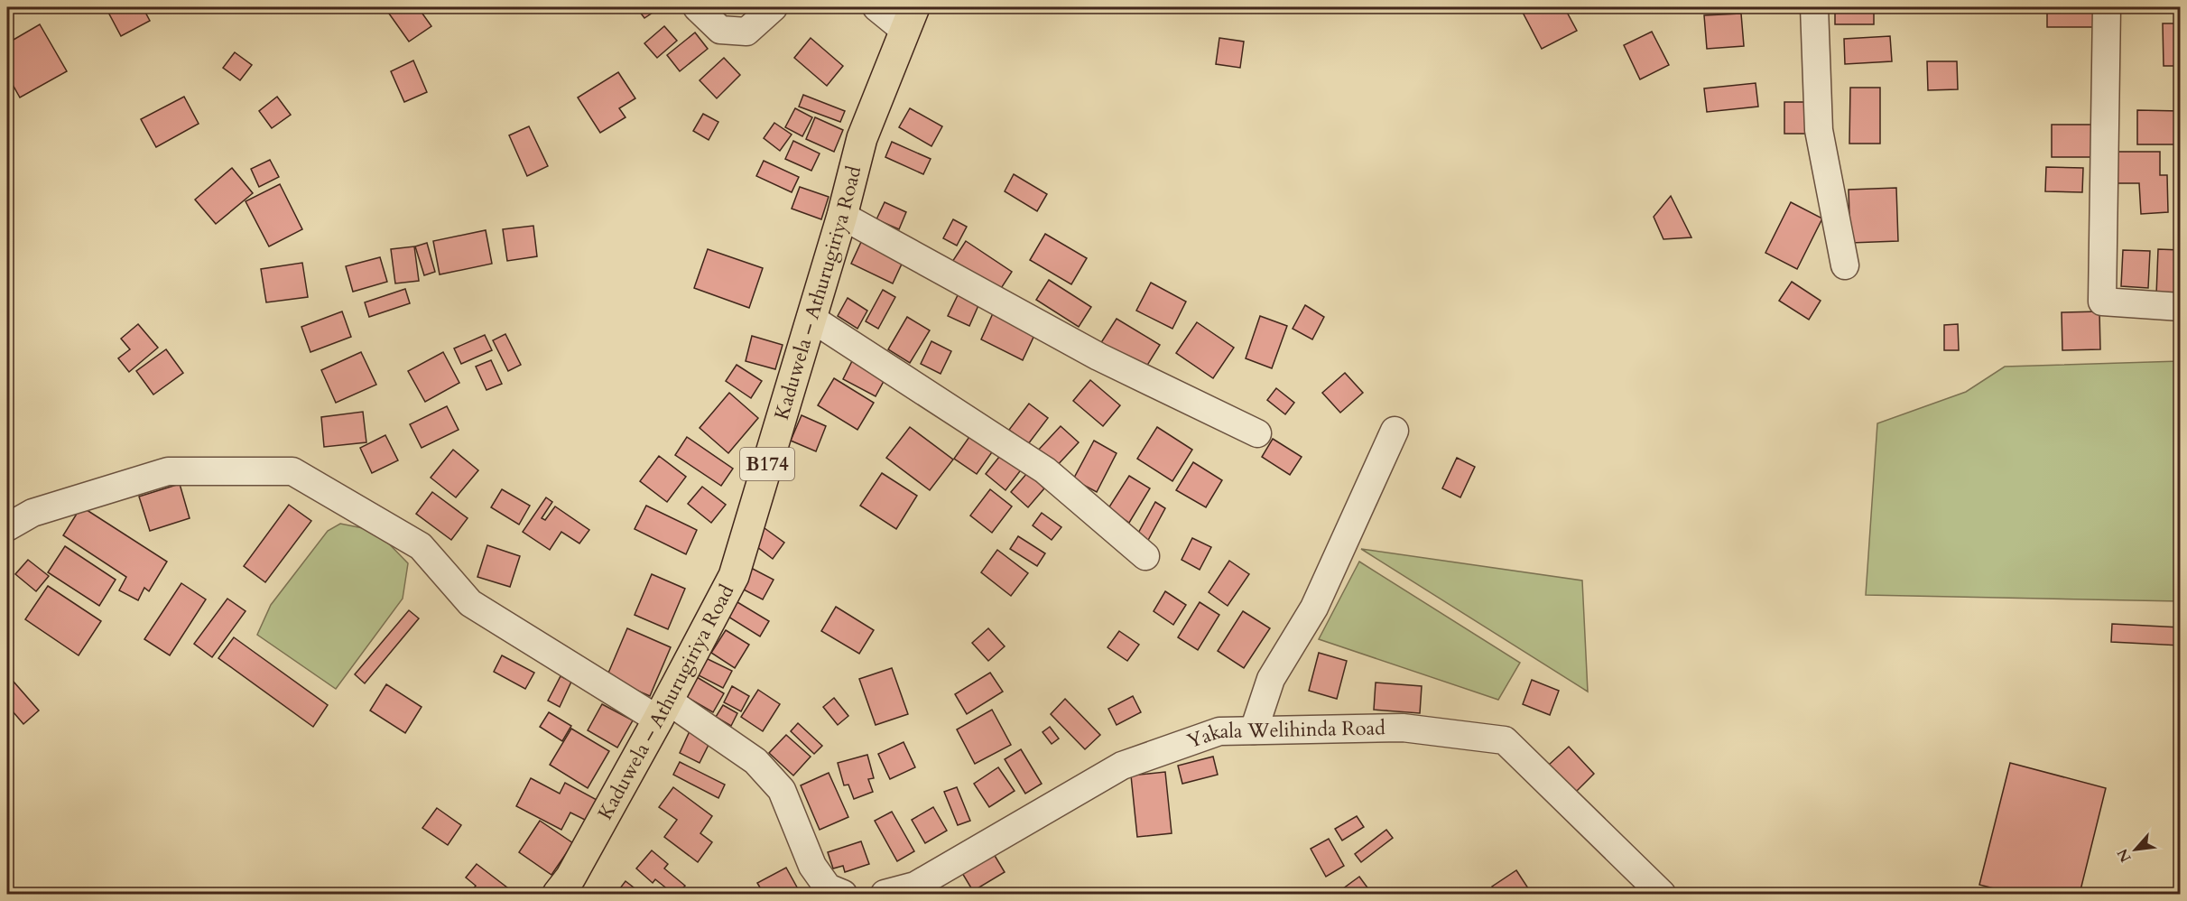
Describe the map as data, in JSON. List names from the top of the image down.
{
  "streets": {
    "main road": ["Kaduwela – Athurugiriya Road", "B174"],
    "street": ["Yakala Welihinda Road"]
  },
  "north": "bottom left"
}
